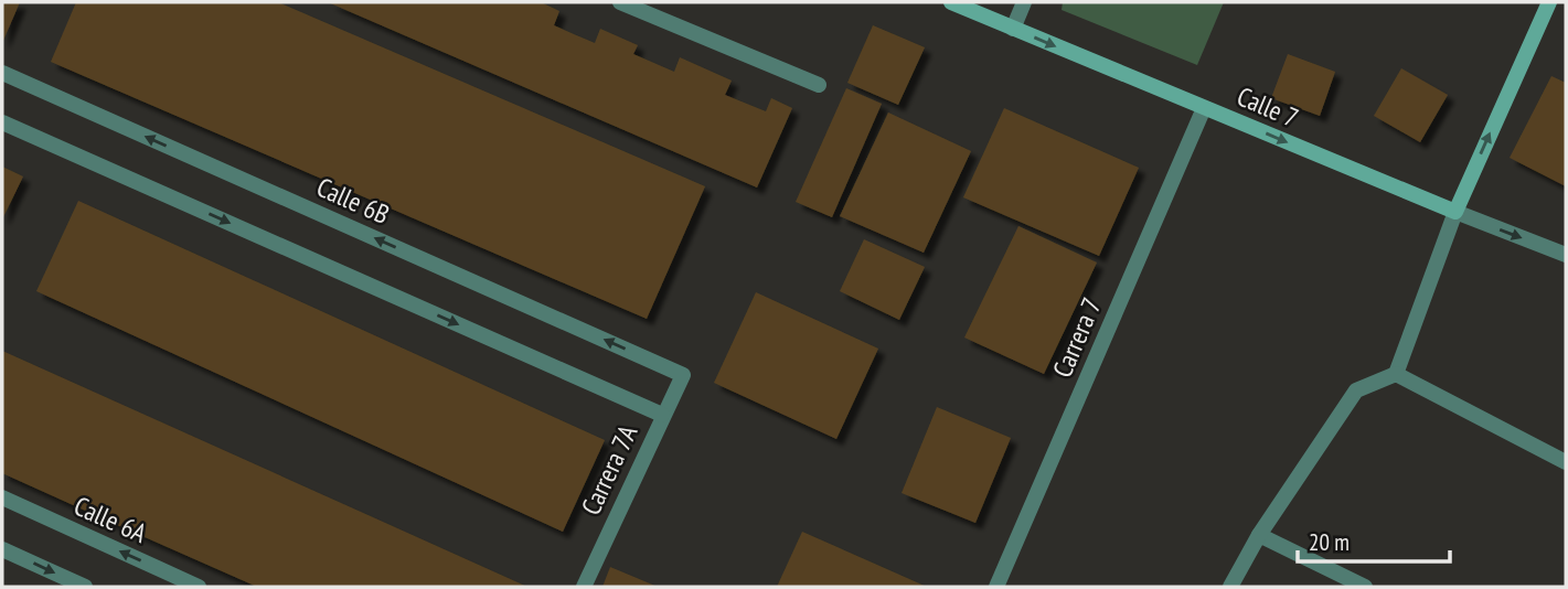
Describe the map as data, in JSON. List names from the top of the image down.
{
  "streets": {
    "street": [
      "Calle 7",
      "Calle 6B",
      "Carrera 7",
      "Carrera 7A",
      "Calle 6A"
    ]
  },
  "crossings": [
    ["Calle 7", "Carrera 7"],
    ["Calle 6B", "Carrera 7A"]
  ],
  "one_way": ["Calle 7"],
  "scale_bar": "20 m"
}
